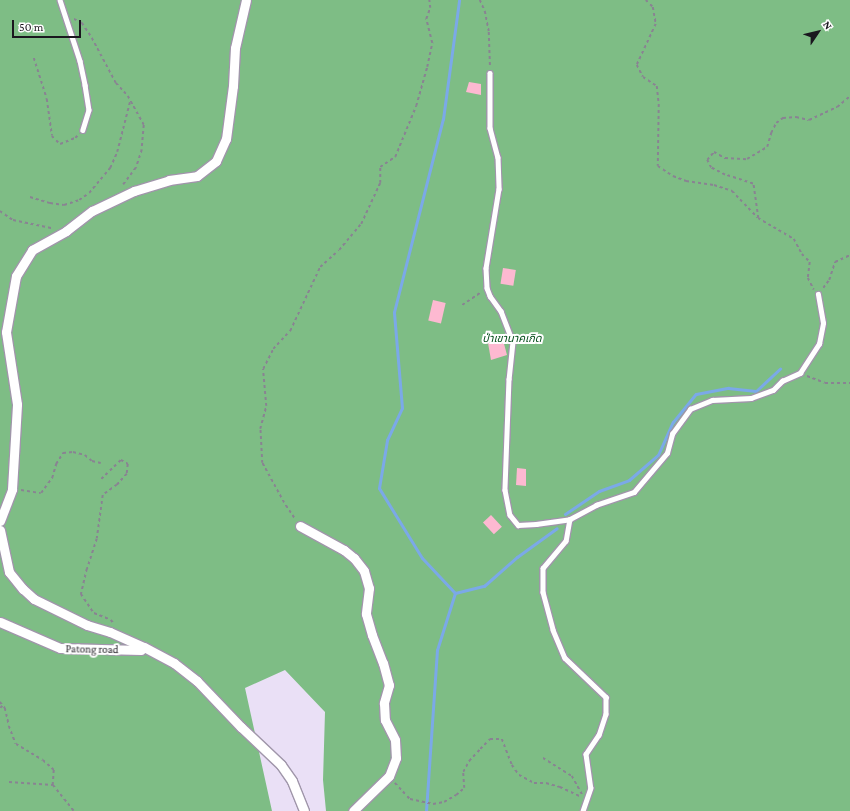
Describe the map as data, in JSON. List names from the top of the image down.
{
  "streets": {
    "street": ["Patong road"]
  },
  "parks": ["ป่าเขานาคเกิด"],
  "scale_bar": "50 m",
  "north": "top right"
}
